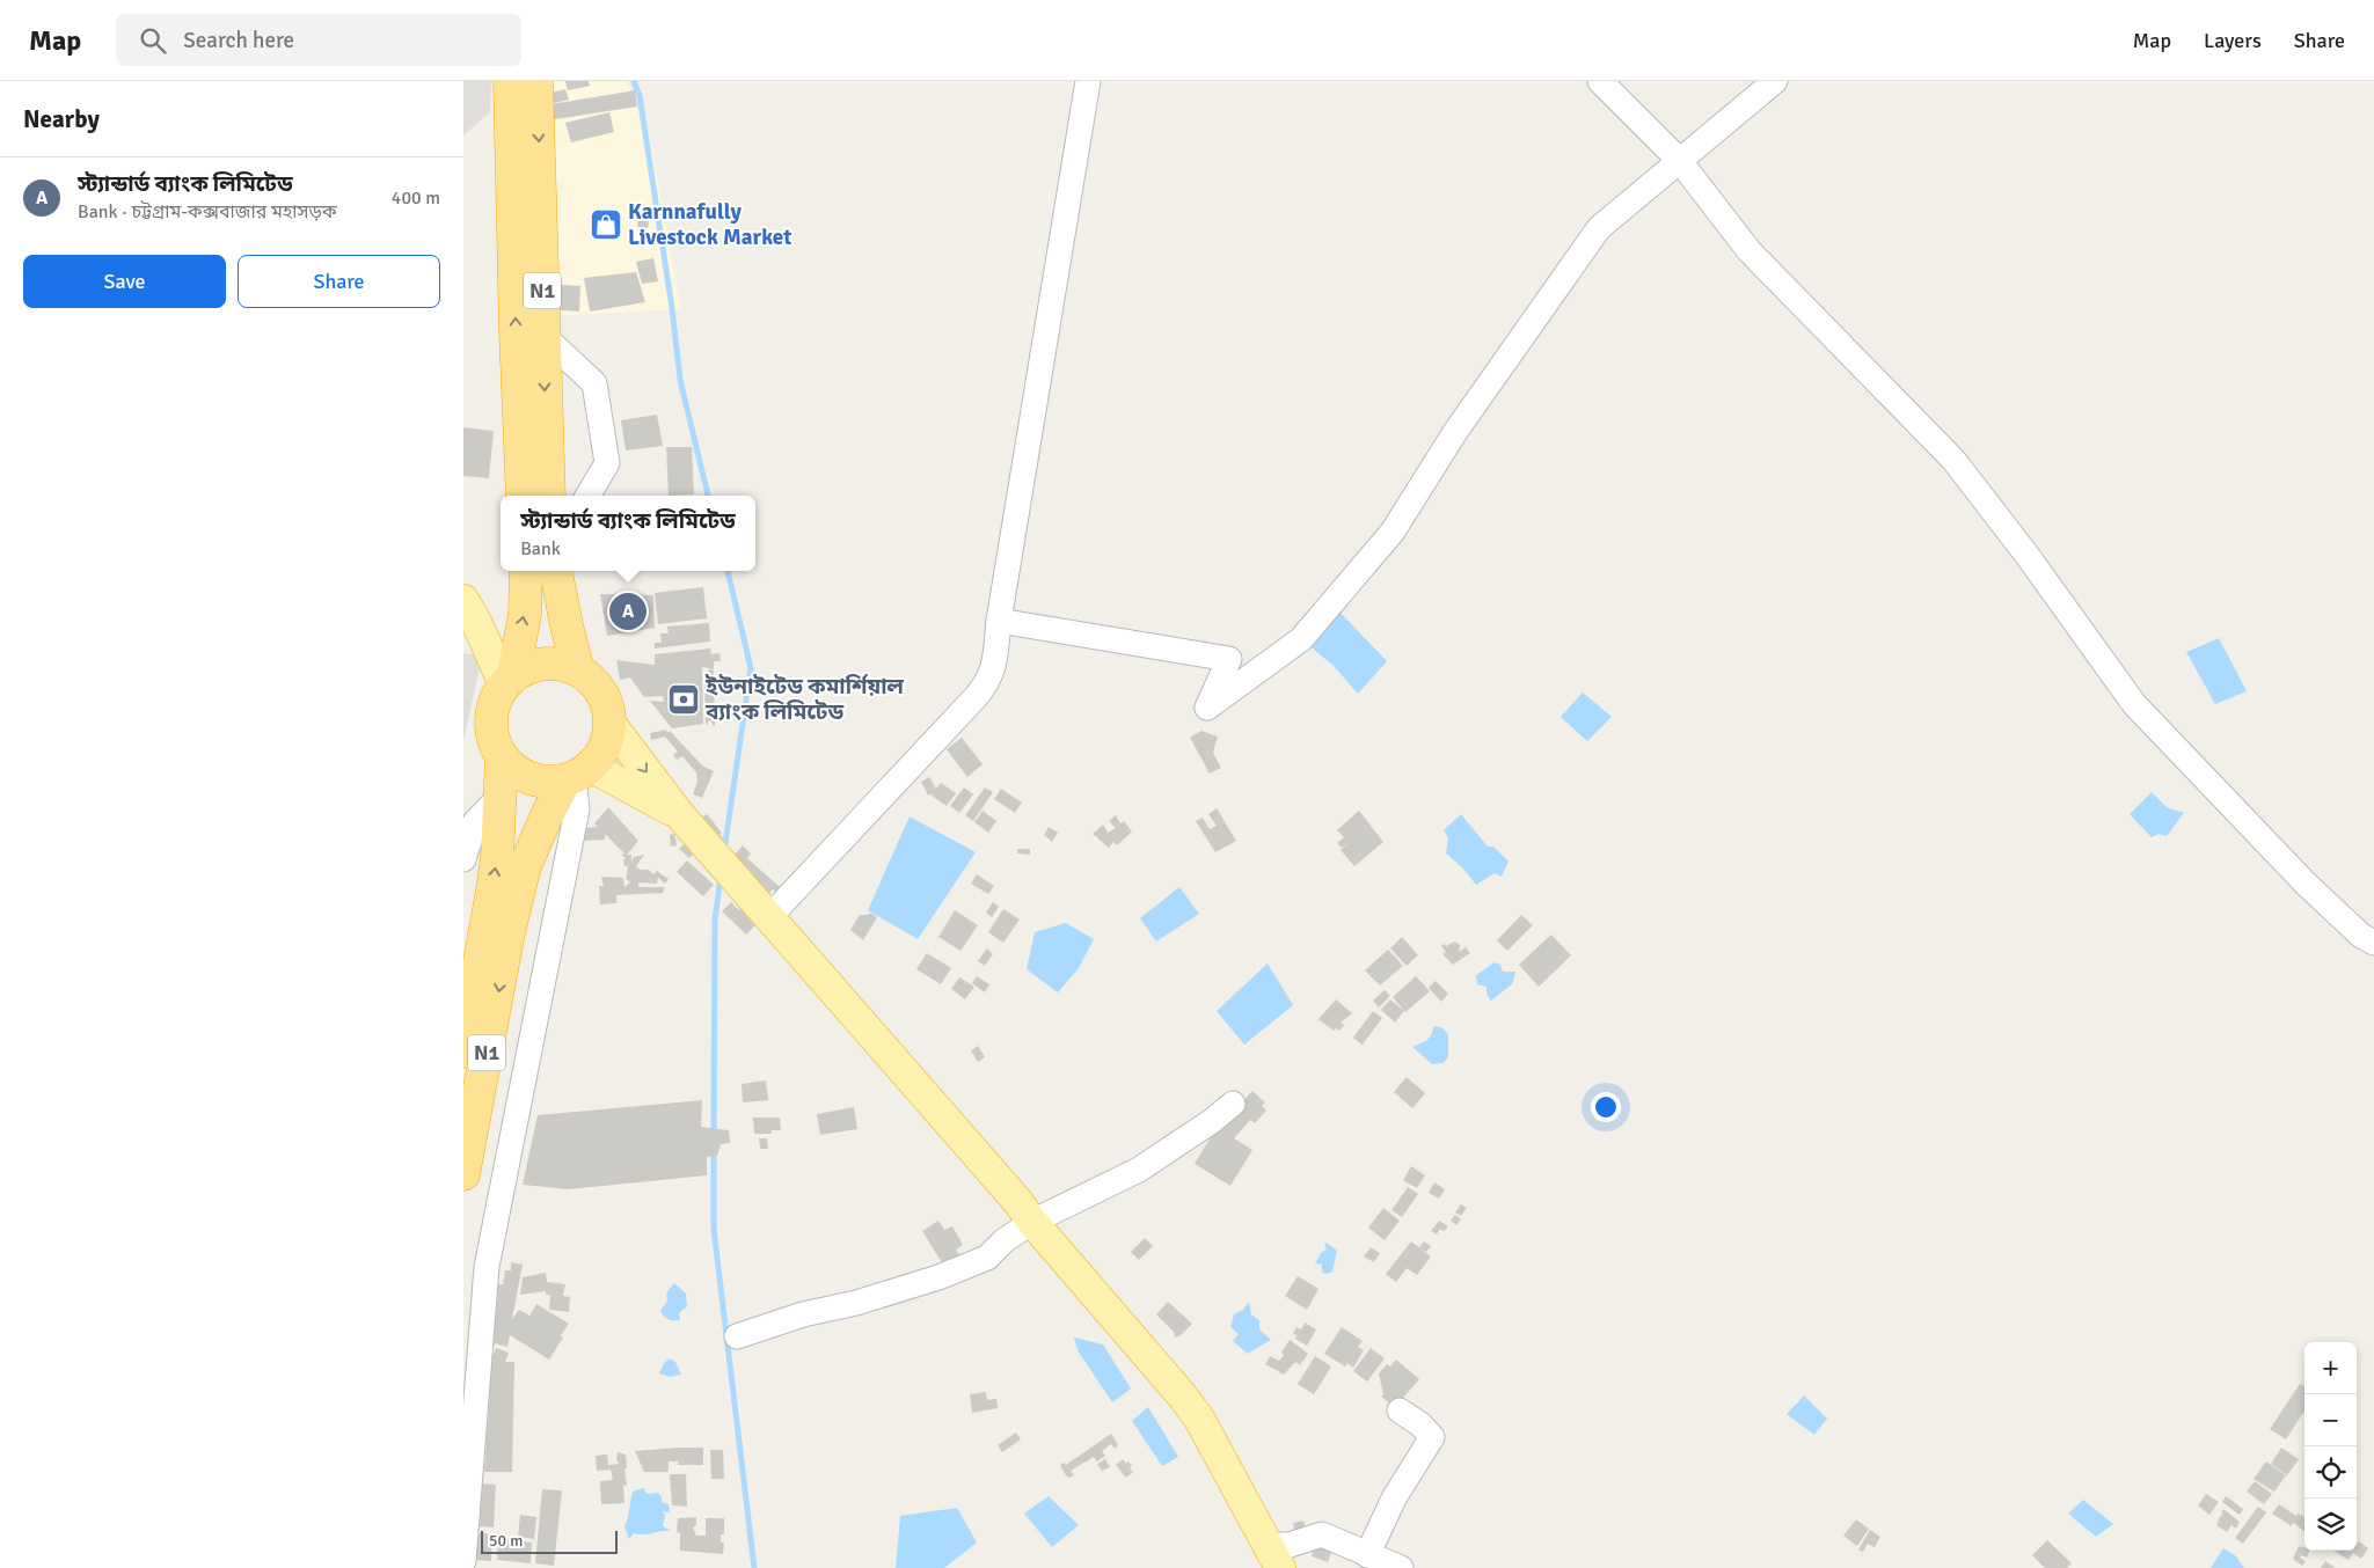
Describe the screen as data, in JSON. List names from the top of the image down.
{
  "streets": {
    "highway": ["N1"]
  },
  "places": {
    "shop": ["Karnnafully Livestock Market"],
    "bank": ["ইউনাইটেড কমার্শিয়াল ব্যাংক লিমিটেড"]
  },
  "scale_bar": "50 m",
  "page": {
    "header": "Map",
    "search": "Search here",
    "nav": ["Map", "Layers", "Share"],
    "heading": "Nearby",
    "list": [
      {
        "mark": "A",
        "name": "স্ট্যান্ডার্ড ব্যাংক লিমিটেড",
        "note": "Bank · চট্টগ্রাম-কক্সবাজার মহাসড়ক",
        "value": "400 m"
      }
    ],
    "buttons": ["Save", "Share"],
    "popup": ["স্ট্যান্ডার্ড ব্যাংক লিমিটেড", "Bank"],
    "pins": "A",
    "map_buttons": ["+", "−"],
    "scale": "50 m"
  }
}
